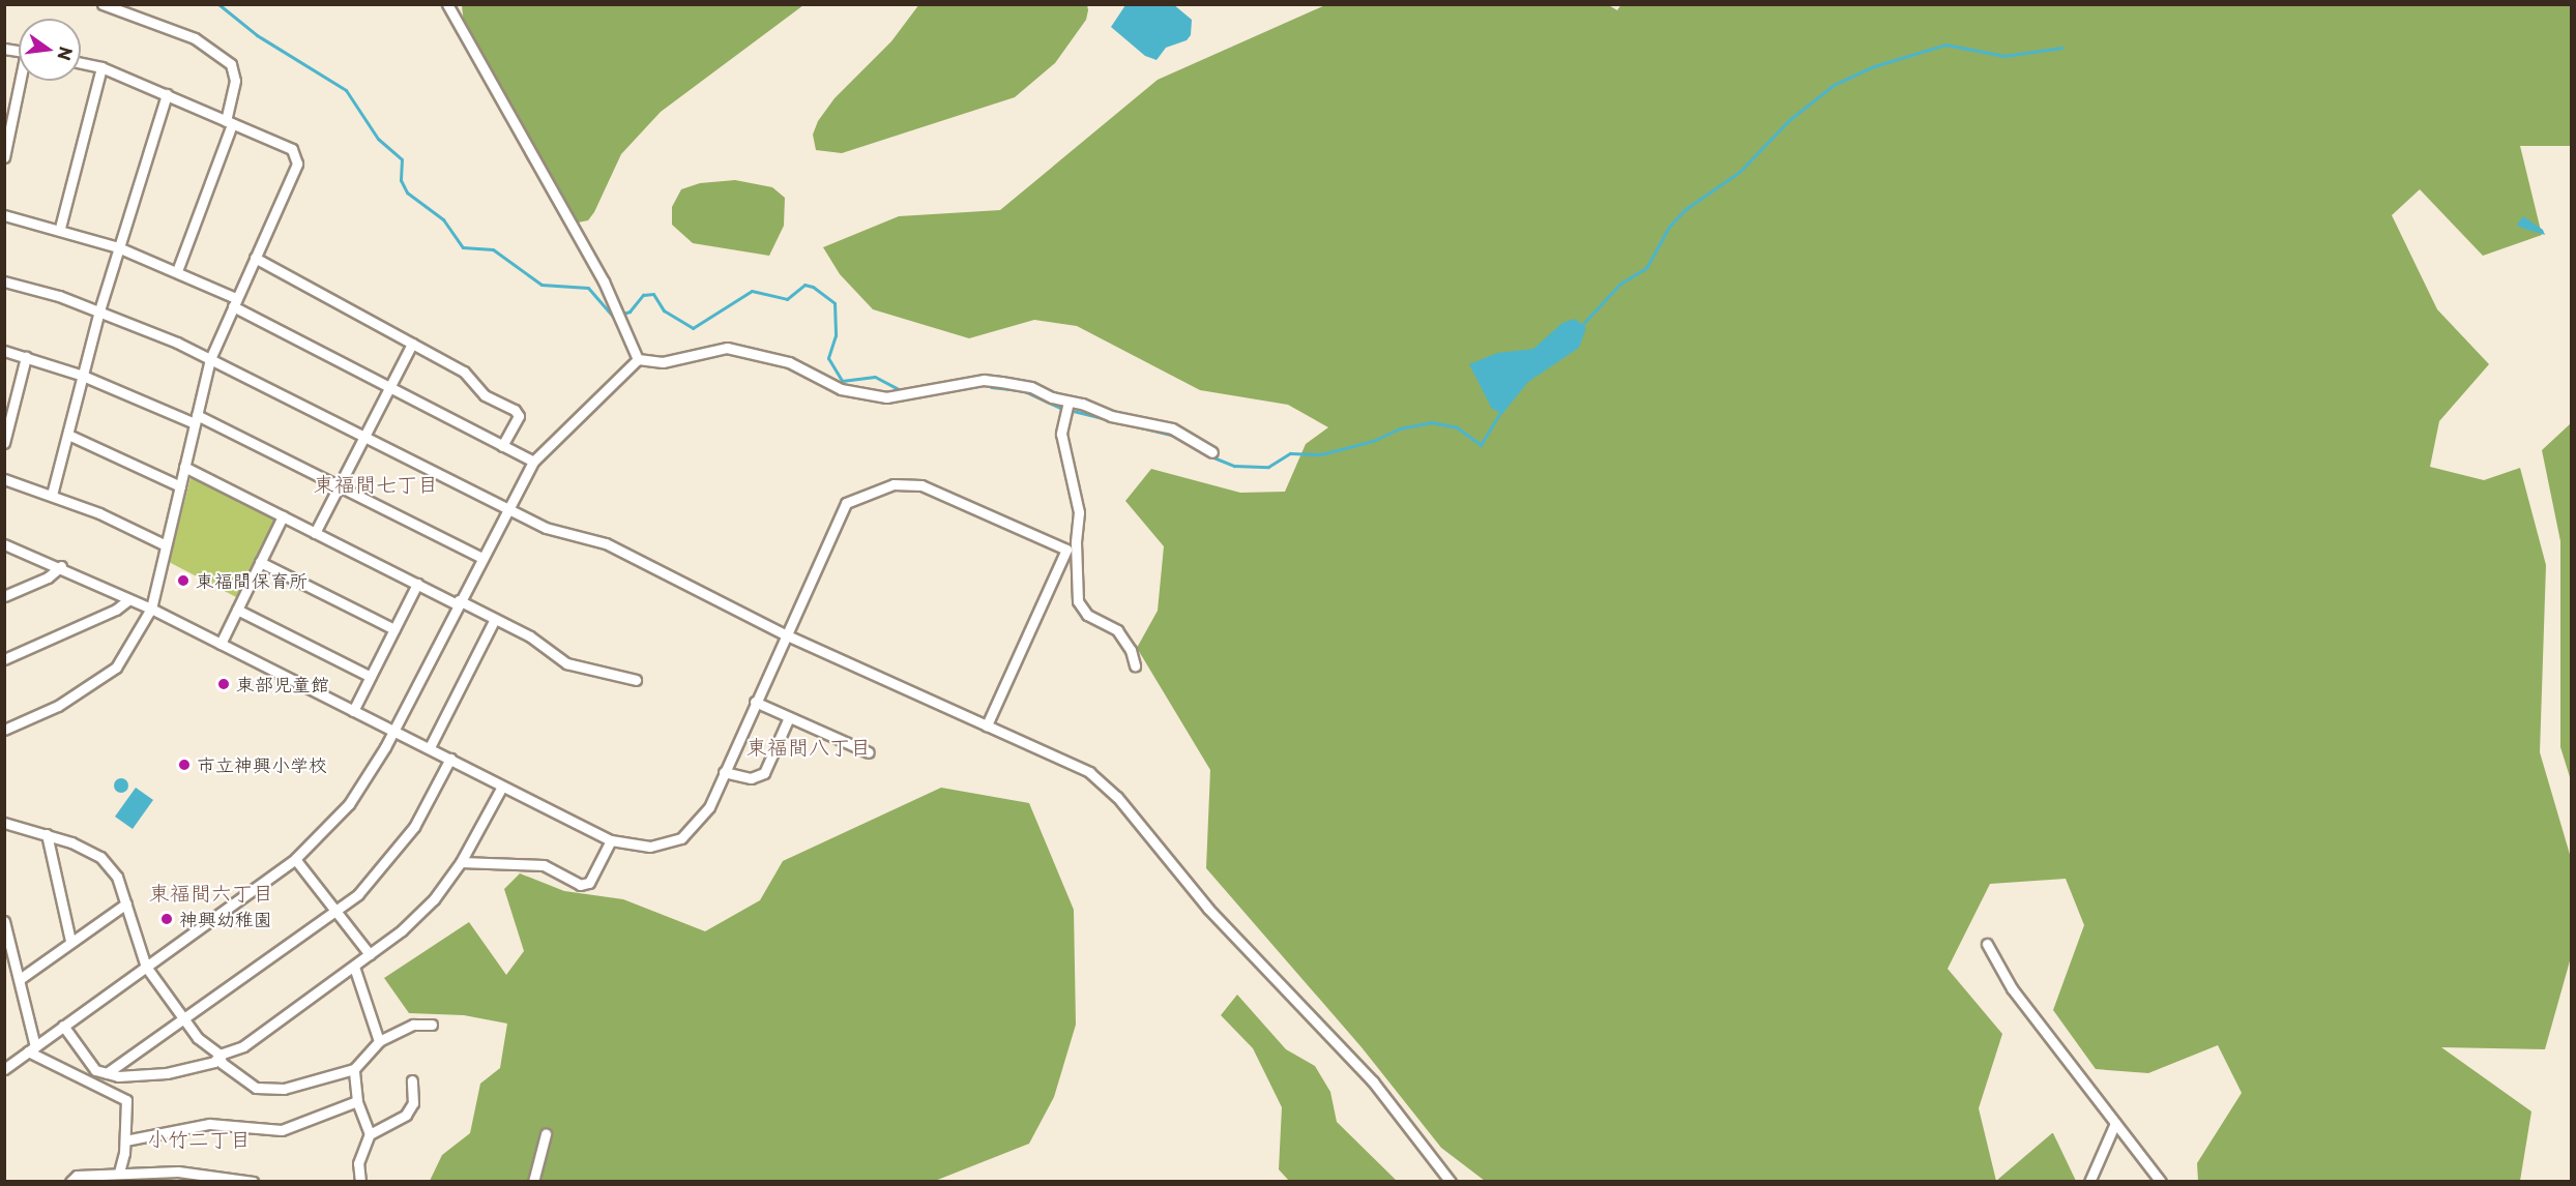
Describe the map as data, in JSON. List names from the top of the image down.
{
  "districts": [
    "東福間七丁目",
    "東福間八丁目",
    "東福間六丁目",
    "小竹二丁目"
  ],
  "places": [
    "東福間保育所",
    "東部児童館",
    "市立神興小学校",
    "神興幼稚園"
  ],
  "north": "right"
}
